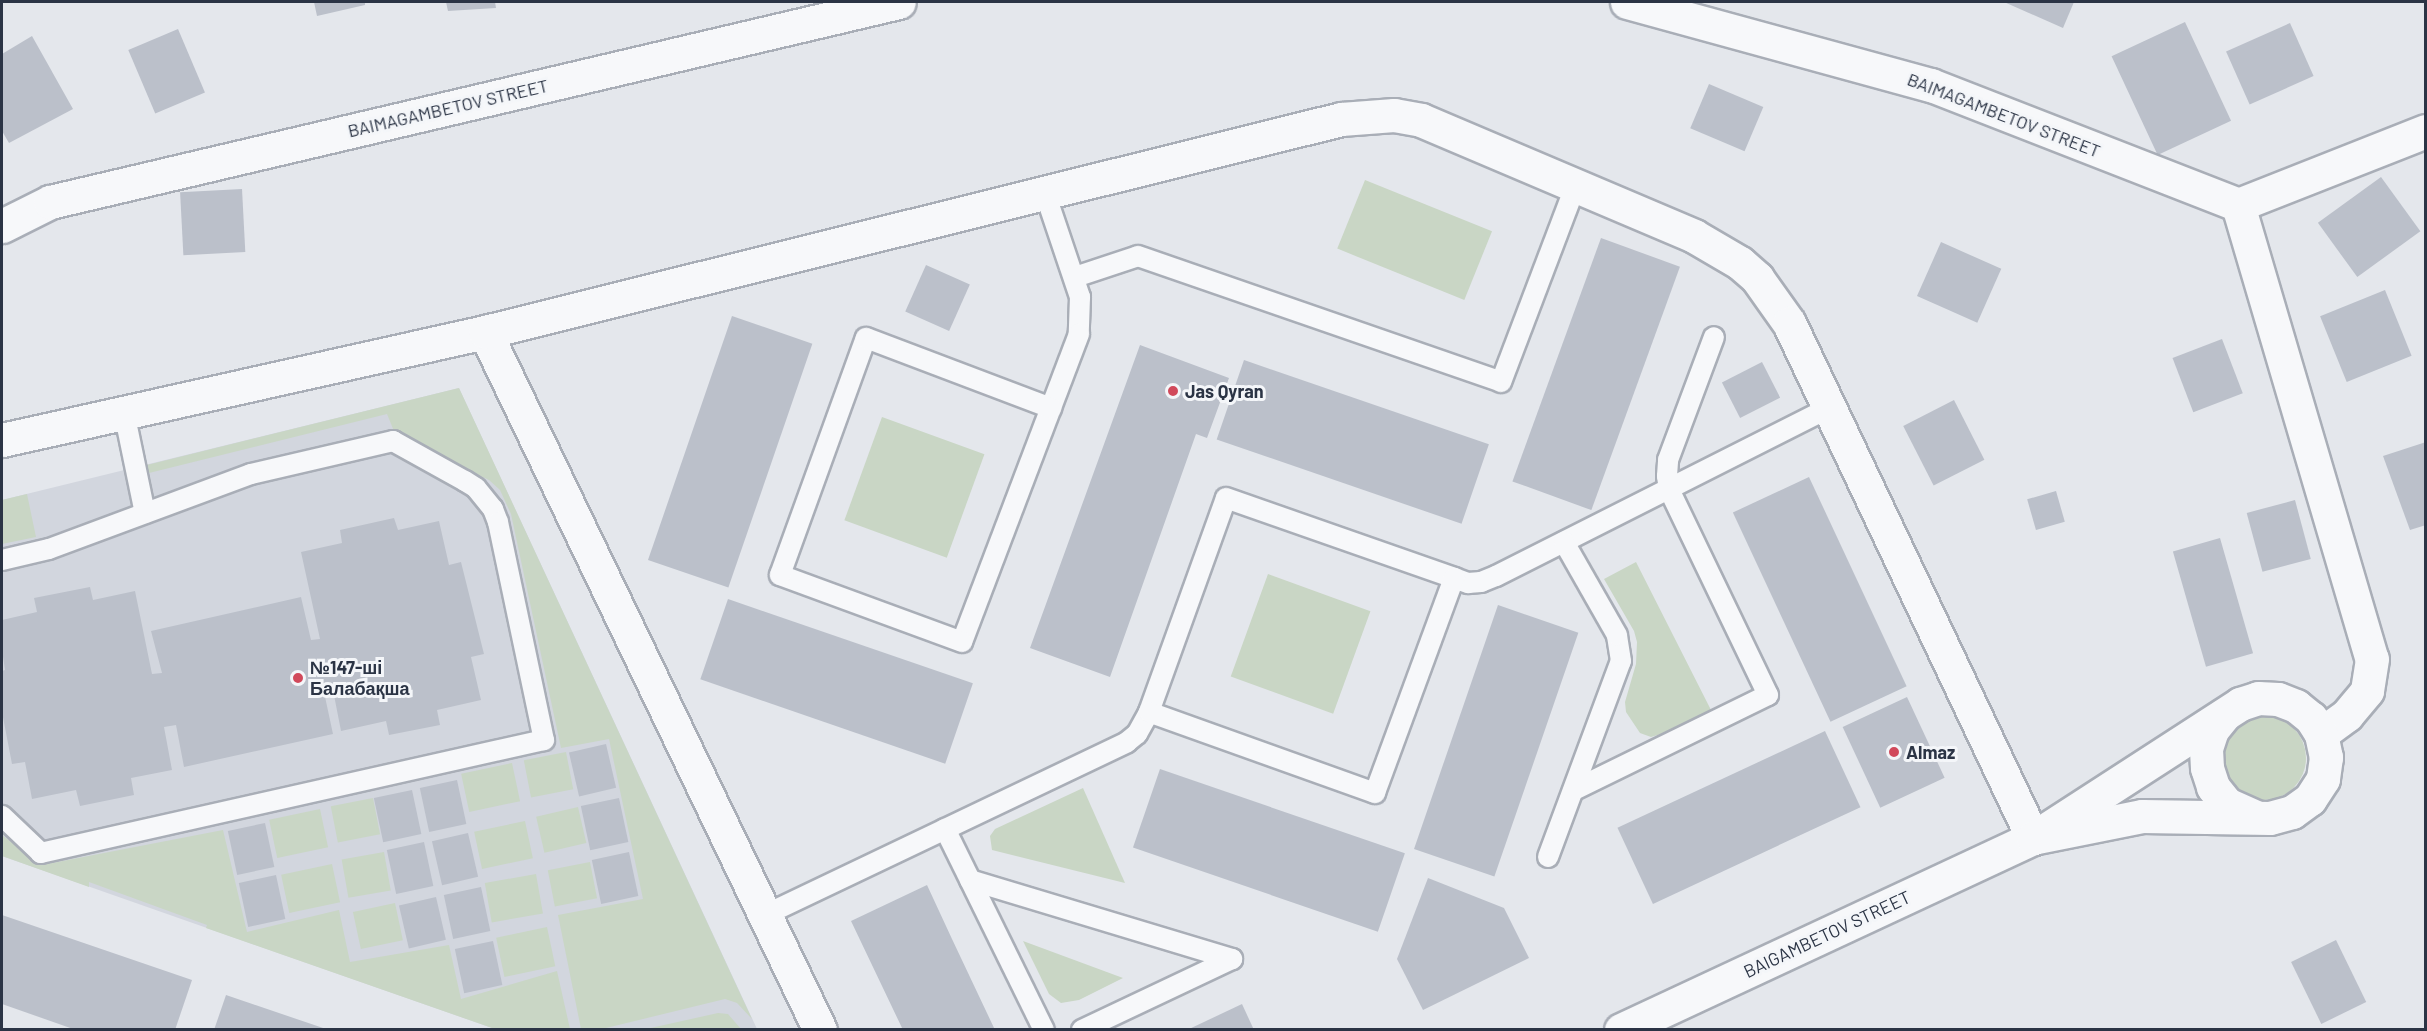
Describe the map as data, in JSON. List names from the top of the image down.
{
  "streets": {
    "street": ["BAIMAGAMBETOV STREET", "BAIGAMBETOV STREET"]
  },
  "places": ["Jas Qyran", "№147-ші Балабақша", "Almaz"]
}
